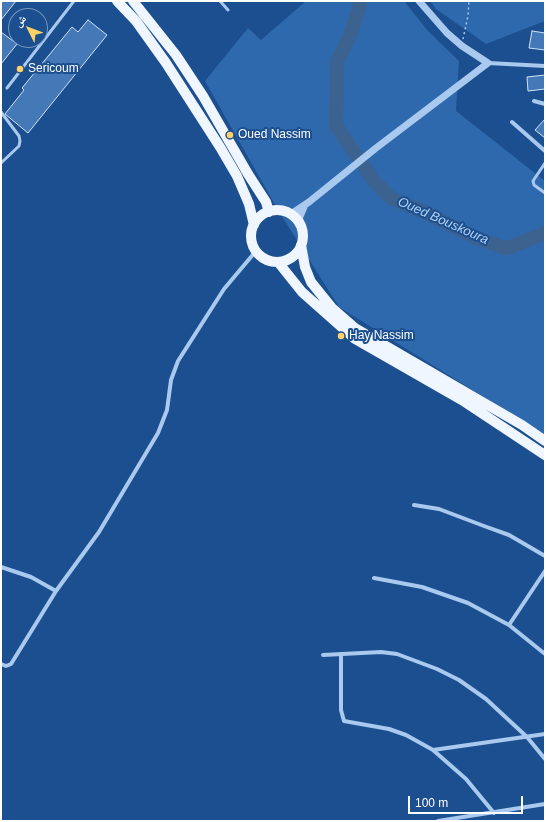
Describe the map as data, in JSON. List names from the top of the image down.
{
  "water": ["Oued Bouskoura"],
  "places": ["Sericoum", "Oued Nassim", "Hay Nassim"],
  "scale_bar": "100 m",
  "north": "top left"
}
